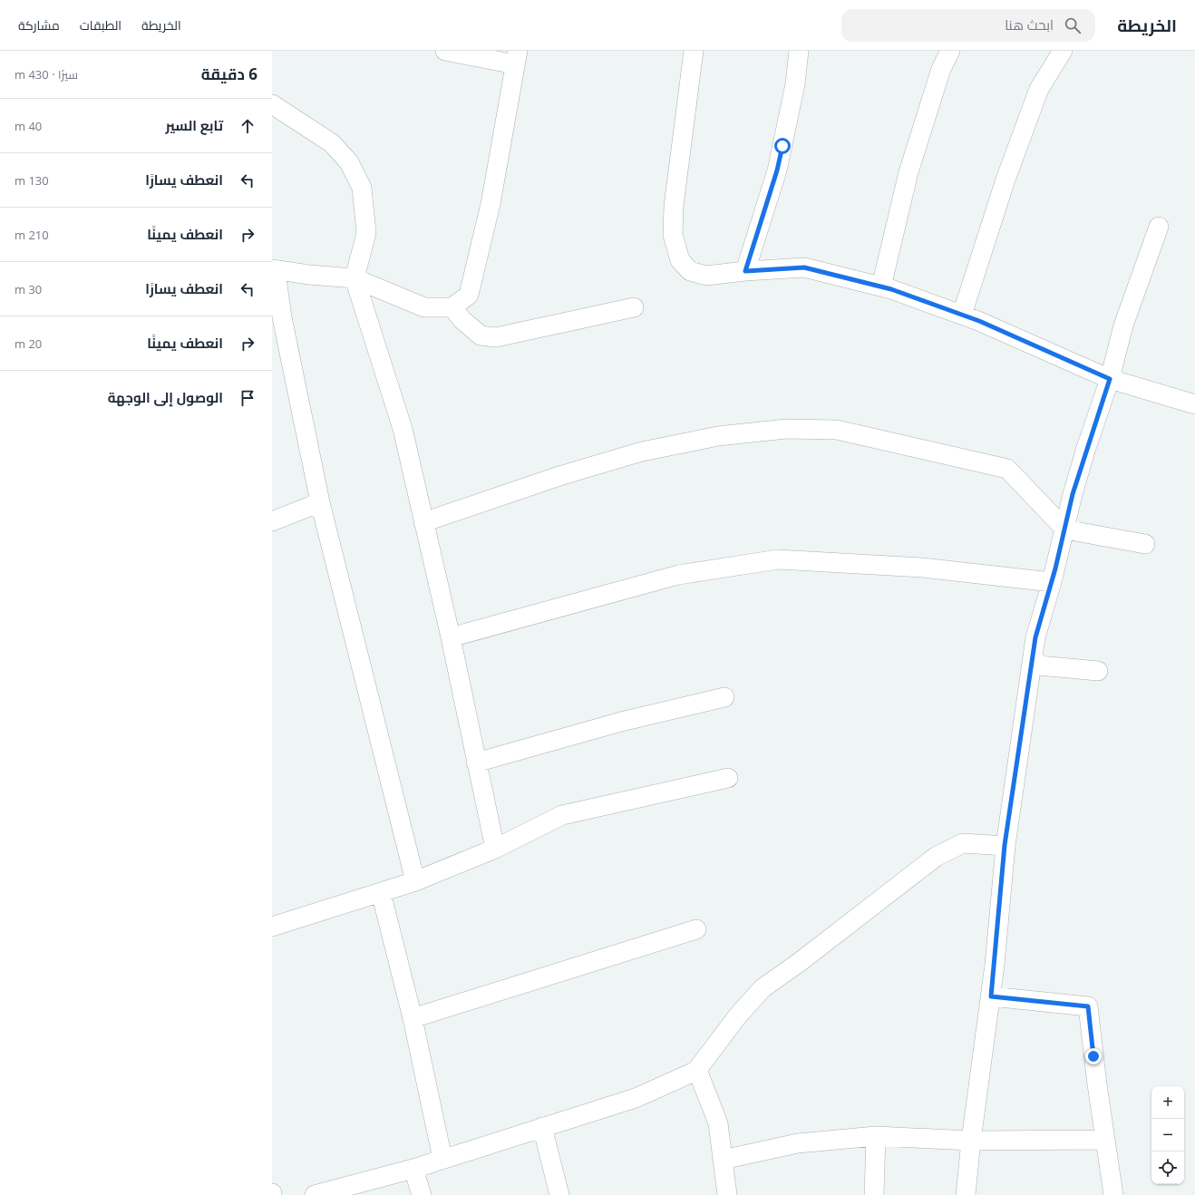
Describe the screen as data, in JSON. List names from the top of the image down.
{
  "page": {
    "header": "الخريطة",
    "search": "ابحث هنا",
    "nav": ["الخريطة", "الطبقات", "مشاركة"],
    "heading": ["6 دقيقة", "سيرًا · 430 m"],
    "list": [
      ["تابع السير", "40 m"],
      ["انعطف يسارًا", "130 m"],
      ["انعطف يمينًا", "210 m"],
      ["انعطف يسارًا", "30 m"],
      ["انعطف يمينًا", "20 m"],
      "الوصول إلى الوجهة"
    ],
    "map_buttons": ["+", "−"]
  }
}
